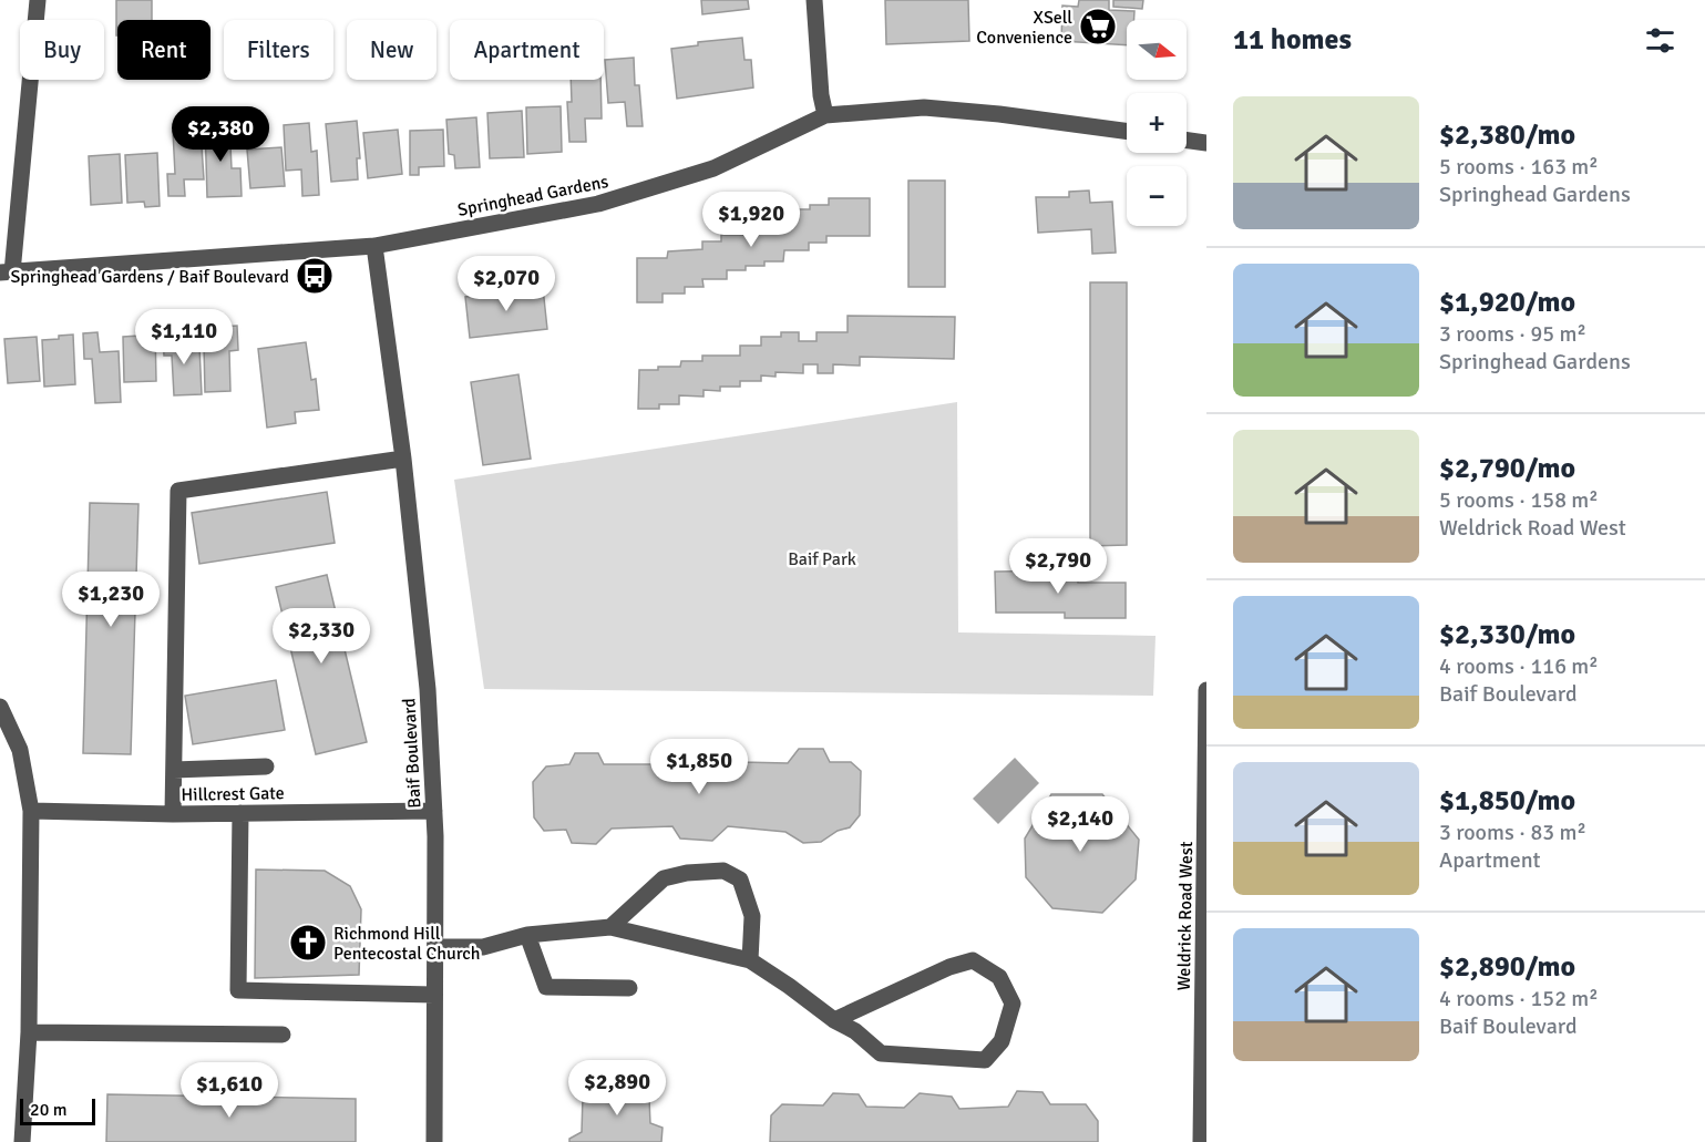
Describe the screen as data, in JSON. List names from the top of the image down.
{
  "streets": {
    "street": [
      "Springhead Gardens",
      "Baif Boulevard",
      "Hillcrest Gate",
      "Weldrick Road West"
    ]
  },
  "crossings": [
    ["Springhead Gardens", "Baif Boulevard"],
    ["Baif Boulevard", "Hillcrest Gate"]
  ],
  "parks": ["Baif Park"],
  "places": {
    "supermarket": ["XSell Convenience"],
    "bus stop": ["Springhead Gardens / Baif Boulevard"],
    "church": ["Richmond Hill Pentecostal Church"]
  },
  "scale_bar": "20 m",
  "north": "right",
  "page": {
    "heading": "11 homes",
    "map_buttons": ["+", "−"],
    "chip": [
      "Buy",
      "Rent",
      "Filters",
      "New",
      "Apartment"
    ],
    "list": [
      {
        "name": "$2,380/mo",
        "note": "5 rooms · 163 m² · Springhead Gardens"
      },
      {
        "name": "$1,920/mo",
        "note": "3 rooms · 95 m² · Springhead Gardens"
      },
      {
        "name": "$2,790/mo",
        "note": "5 rooms · 158 m² · Weldrick Road West"
      },
      {
        "name": "$2,330/mo",
        "note": "4 rooms · 116 m² · Baif Boulevard"
      },
      {
        "name": "$1,850/mo",
        "note": "3 rooms · 83 m² · Apartment"
      },
      {
        "name": "$2,890/mo",
        "note": "4 rooms · 152 m² · Baif Boulevard"
      }
    ],
    "price": [
      "$2,380",
      "$1,920",
      "$2,070",
      "$1,110",
      "$2,790",
      "$1,230",
      "$2,330",
      "$1,850",
      "$2,140",
      "$2,890",
      "$1,610"
    ],
    "scale": "20 m"
  }
}
